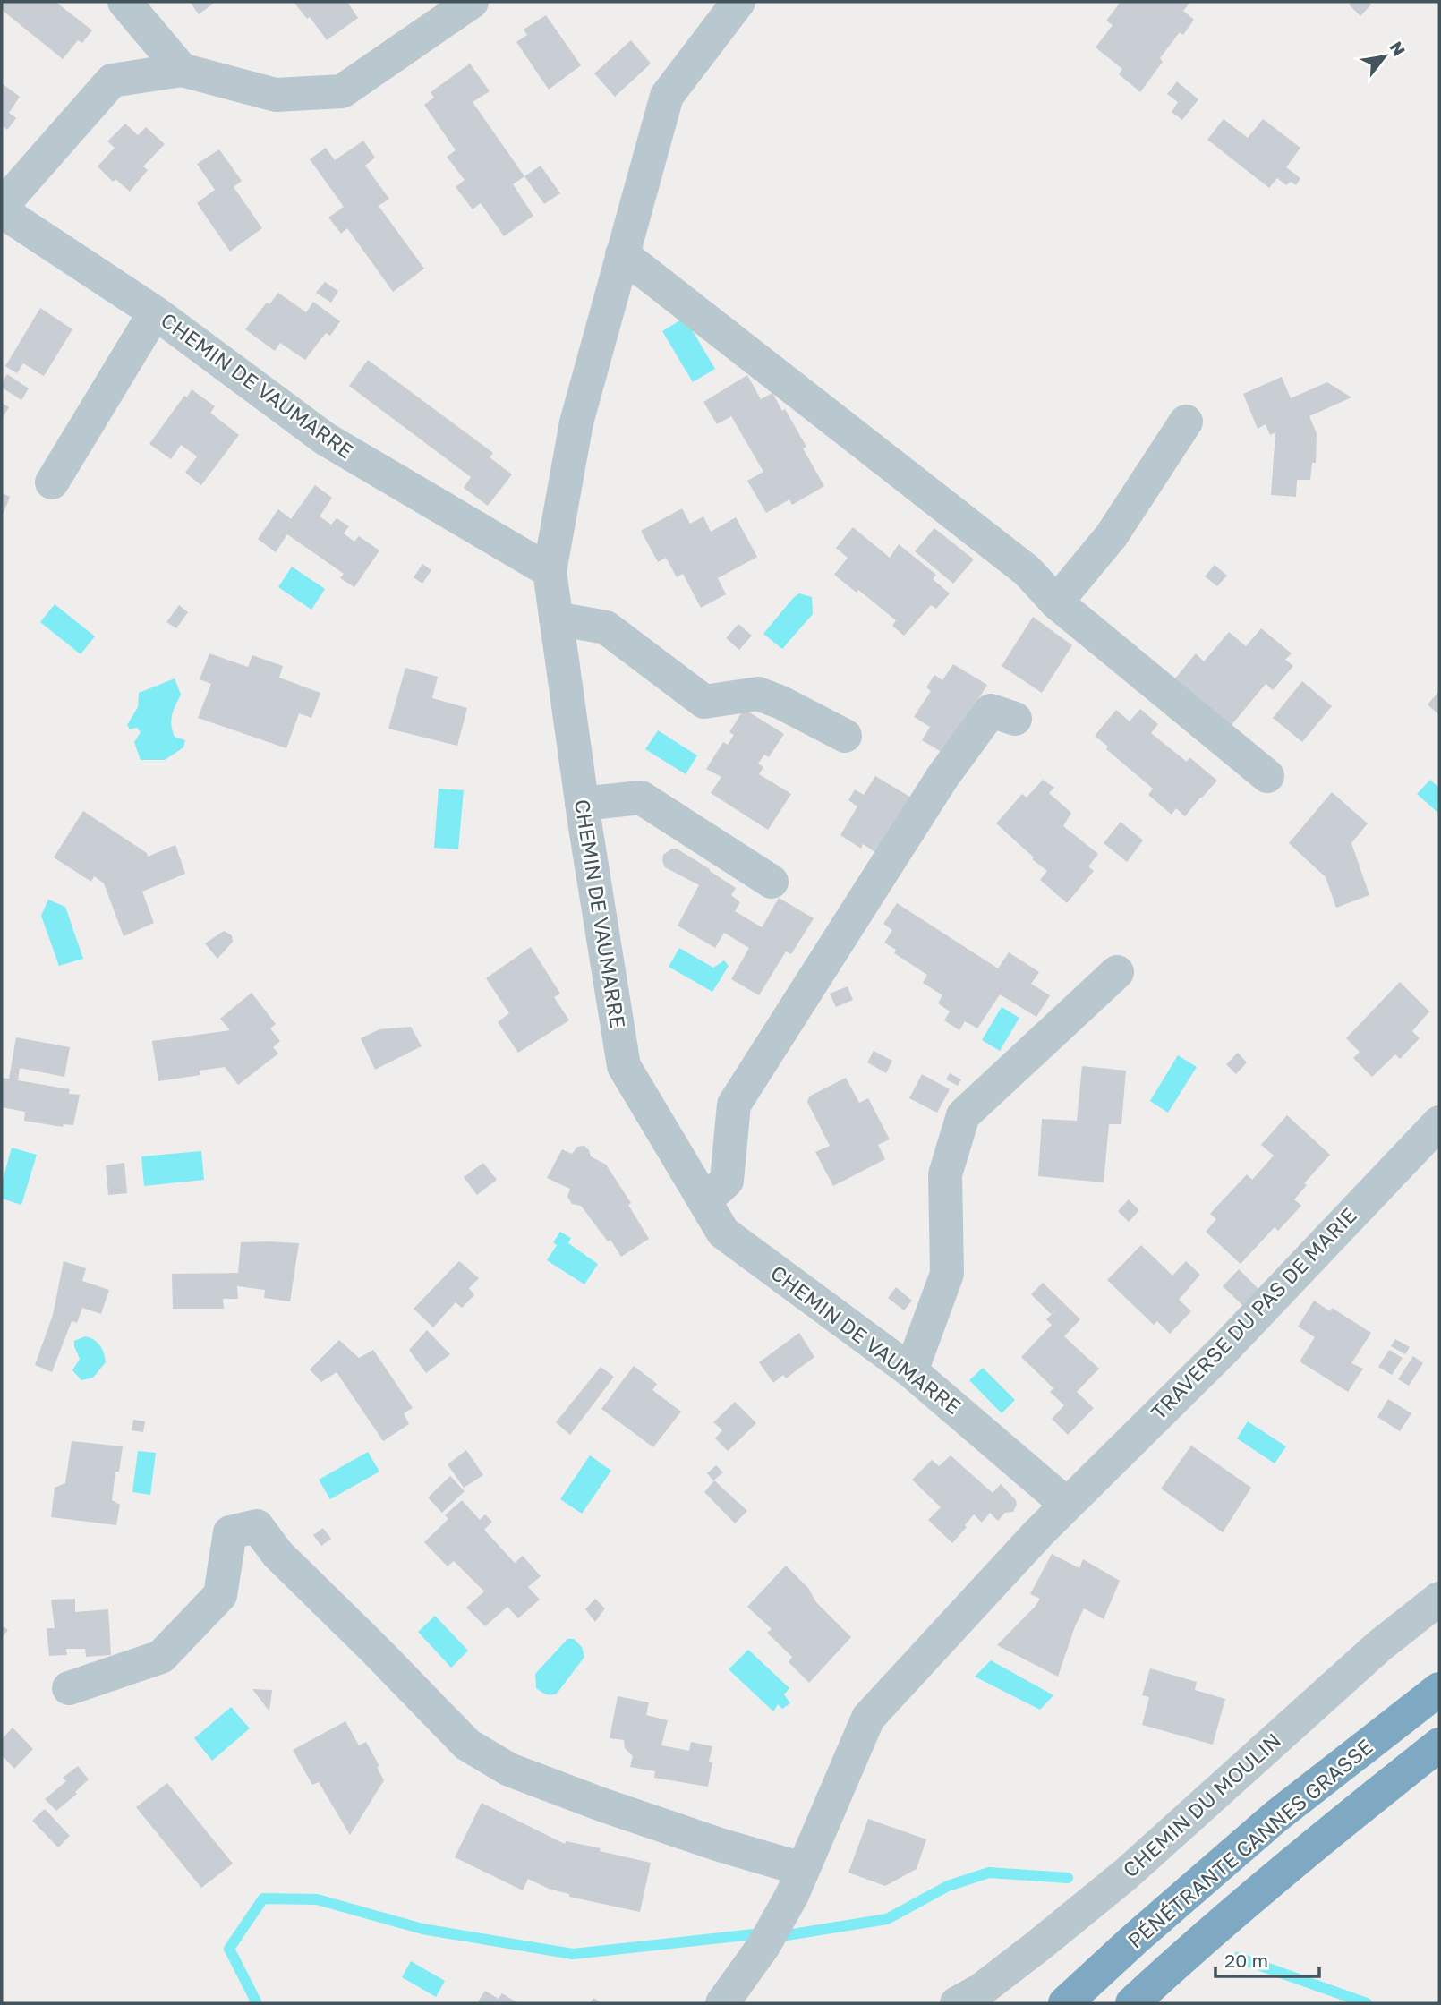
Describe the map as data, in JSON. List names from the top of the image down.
{
  "streets": {
    "highway": ["PÉNÉTRANTE CANNES GRASSE"],
    "street": ["CHEMIN DE VAUMARRE", "TRAVERSE DU PAS DE MARIE", "CHEMIN DU MOULIN"]
  },
  "crossings": [
    ["CHEMIN DE VAUMARRE", "TRAVERSE DU PAS DE MARIE"]
  ],
  "scale_bar": "20 m",
  "north": "top right"
}
